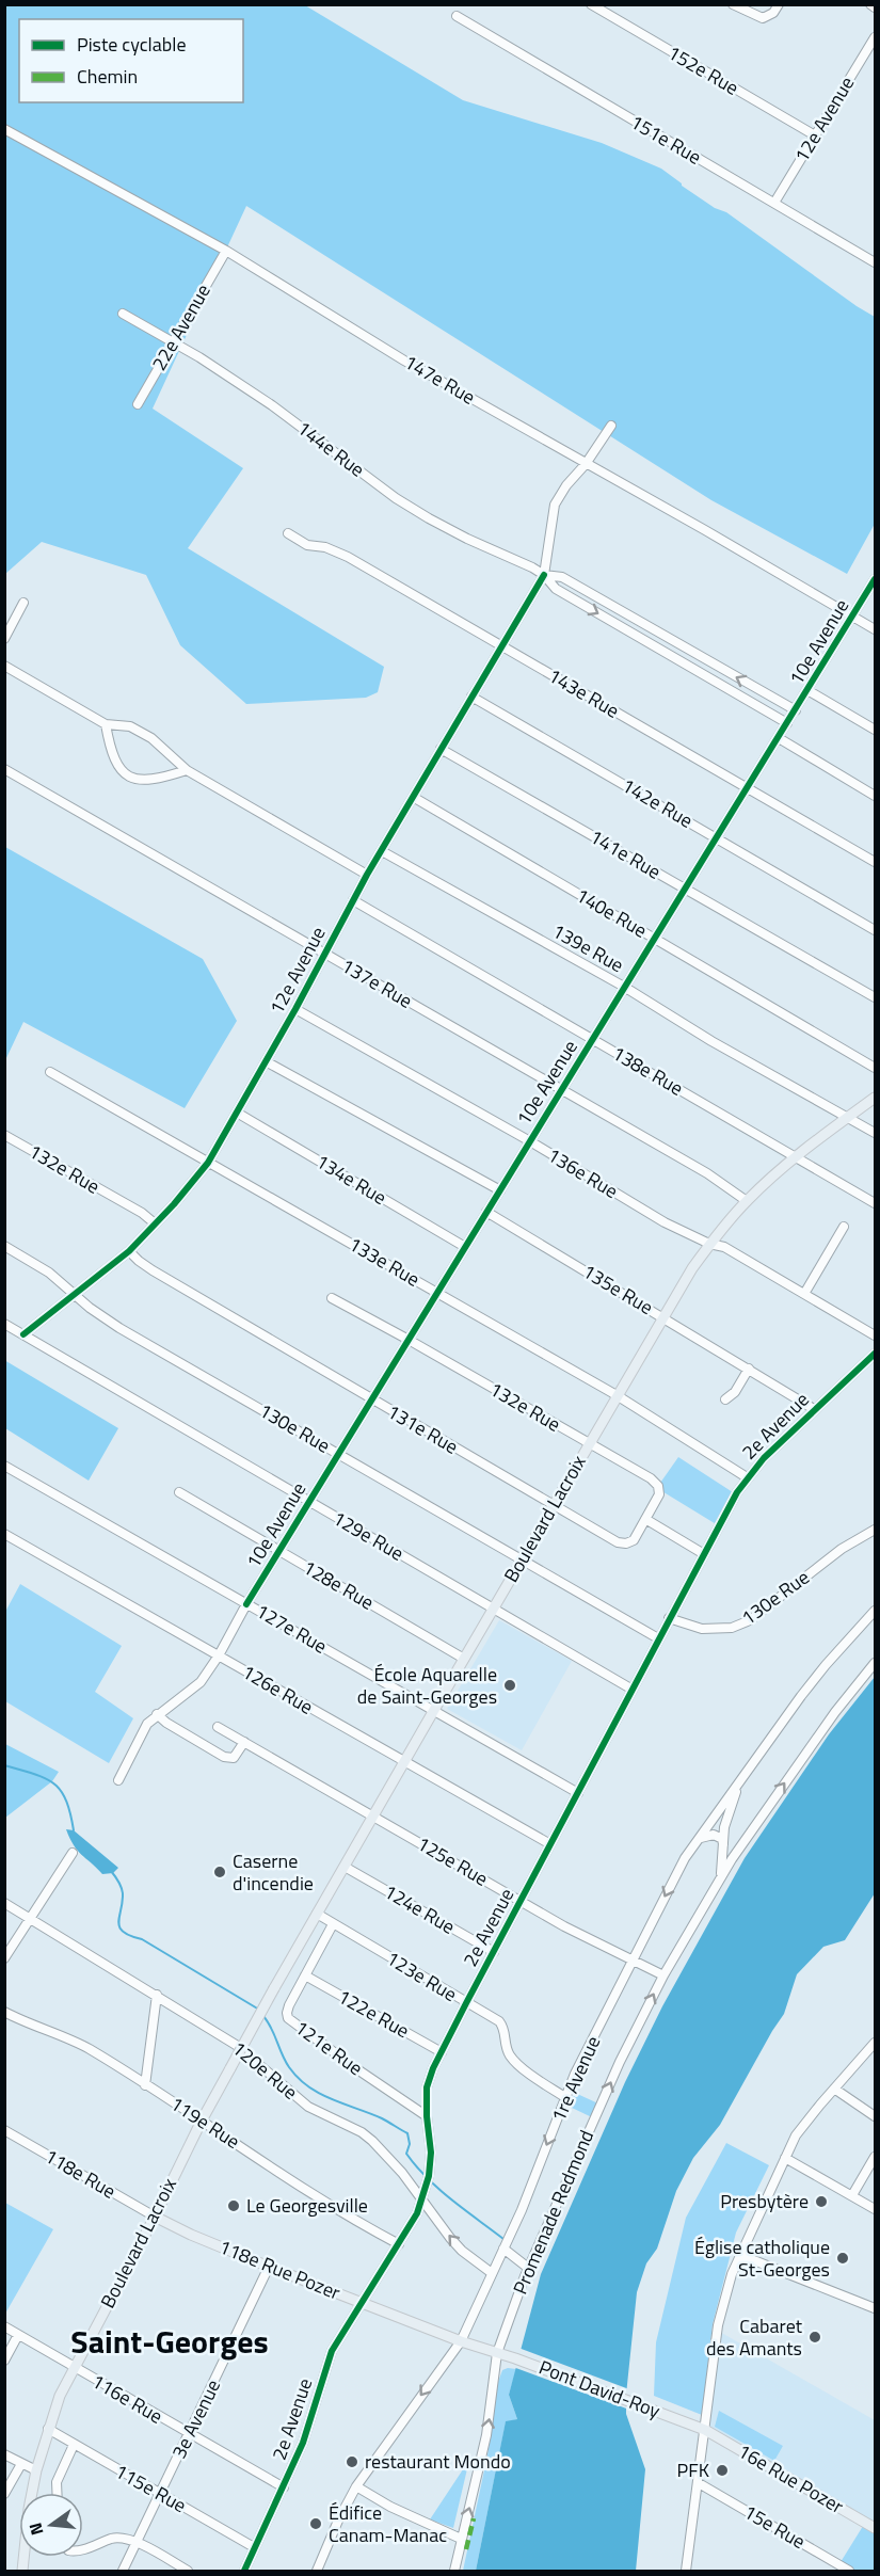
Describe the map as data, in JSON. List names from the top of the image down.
{
  "streets": {
    "main road": [
      "Boulevard Lacroix",
      "118e Rue Pozer",
      "Pont David-Roy",
      "16e Rue Pozer"
    ],
    "street": [
      "152e Rue",
      "12e Avenue",
      "151e Rue",
      "22e Avenue",
      "147e Rue",
      "144e Rue",
      "10e Avenue",
      "143e Rue",
      "142e Rue",
      "141e Rue",
      "140e Rue",
      "139e Rue",
      "137e Rue",
      "138e Rue",
      "132e Rue",
      "136e Rue",
      "134e Rue",
      "133e Rue",
      "135e Rue",
      "2e Avenue",
      "130e Rue",
      "131e Rue",
      "129e Rue",
      "128e Rue",
      "127e Rue",
      "126e Rue",
      "125e Rue",
      "124e Rue",
      "123e Rue",
      "122e Rue",
      "121e Rue",
      "120e Rue",
      "1re Avenue",
      "119e Rue",
      "118e Rue",
      "Promenade Redmond",
      "116e Rue",
      "3e Avenue",
      "115e Rue",
      "15e Rue"
    ]
  },
  "crossings": [
    ["152e Rue", "12e Avenue"],
    ["12e Avenue", "151e Rue"],
    ["12e Avenue", "147e Rue"],
    ["12e Avenue", "144e Rue"],
    ["12e Avenue", "143e Rue"],
    ["12e Avenue", "142e Rue"],
    ["12e Avenue", "141e Rue"],
    ["12e Avenue", "140e Rue"],
    ["12e Avenue", "139e Rue"],
    ["12e Avenue", "137e Rue"],
    ["12e Avenue", "138e Rue"],
    ["12e Avenue", "132e Rue"],
    ["12e Avenue", "136e Rue"],
    ["12e Avenue", "134e Rue"],
    ["12e Avenue", "133e Rue"],
    ["12e Avenue", "130e Rue"],
    ["12e Avenue", "131e Rue"],
    ["12e Avenue", "129e Rue"],
    ["22e Avenue", "147e Rue"],
    ["22e Avenue", "144e Rue"],
    ["147e Rue", "10e Avenue"],
    ["144e Rue", "10e Avenue"],
    ["10e Avenue", "143e Rue"],
    ["10e Avenue", "142e Rue"],
    ["10e Avenue", "141e Rue"],
    ["10e Avenue", "140e Rue"],
    ["10e Avenue", "139e Rue"],
    ["10e Avenue", "137e Rue"],
    ["10e Avenue", "138e Rue"],
    ["10e Avenue", "132e Rue"],
    ["10e Avenue", "136e Rue"],
    ["10e Avenue", "134e Rue"],
    ["10e Avenue", "133e Rue"],
    ["10e Avenue", "135e Rue"],
    ["10e Avenue", "130e Rue"],
    ["10e Avenue", "131e Rue"],
    ["10e Avenue", "129e Rue"],
    ["10e Avenue", "128e Rue"],
    ["10e Avenue", "127e Rue"],
    ["10e Avenue", "126e Rue"],
    ["139e Rue", "Boulevard Lacroix"],
    ["137e Rue", "Boulevard Lacroix"],
    ["138e Rue", "Boulevard Lacroix"],
    ["132e Rue", "131e Rue"],
    ["132e Rue", "Boulevard Lacroix"],
    ["136e Rue", "Boulevard Lacroix"],
    ["133e Rue", "2e Avenue"],
    ["133e Rue", "Boulevard Lacroix"],
    ["135e Rue", "2e Avenue"],
    ["135e Rue", "Boulevard Lacroix"],
    ["2e Avenue", "130e Rue"],
    ["2e Avenue", "129e Rue"],
    ["2e Avenue", "127e Rue"],
    ["2e Avenue", "126e Rue"],
    ["2e Avenue", "125e Rue"],
    ["2e Avenue", "124e Rue"],
    ["2e Avenue", "123e Rue"],
    ["2e Avenue", "122e Rue"],
    ["2e Avenue", "121e Rue"],
    ["2e Avenue", "120e Rue"],
    ["2e Avenue", "119e Rue"],
    ["2e Avenue", "118e Rue Pozer"],
    ["2e Avenue", "116e Rue"],
    ["2e Avenue", "115e Rue"],
    ["130e Rue", "Boulevard Lacroix"],
    ["131e Rue", "Boulevard Lacroix"],
    ["Boulevard Lacroix", "129e Rue"],
    ["Boulevard Lacroix", "128e Rue"],
    ["Boulevard Lacroix", "127e Rue"],
    ["Boulevard Lacroix", "126e Rue"],
    ["Boulevard Lacroix", "125e Rue"],
    ["Boulevard Lacroix", "124e Rue"],
    ["Boulevard Lacroix", "123e Rue"],
    ["Boulevard Lacroix", "119e Rue"],
    ["Boulevard Lacroix", "118e Rue"],
    ["Boulevard Lacroix", "118e Rue Pozer"],
    ["Boulevard Lacroix", "116e Rue"],
    ["Boulevard Lacroix", "115e Rue"],
    ["125e Rue", "1re Avenue"],
    ["125e Rue", "Promenade Redmond"],
    ["123e Rue", "121e Rue"],
    ["123e Rue", "1re Avenue"],
    ["122e Rue", "121e Rue"],
    ["120e Rue", "1re Avenue"],
    ["1re Avenue", "Promenade Redmond"],
    ["1re Avenue", "118e Rue Pozer"],
    ["118e Rue", "118e Rue Pozer"],
    ["Promenade Redmond", "118e Rue Pozer"],
    ["118e Rue Pozer", "Pont David-Roy"],
    ["118e Rue Pozer", "3e Avenue"],
    ["Pont David-Roy", "16e Rue Pozer"],
    ["116e Rue", "3e Avenue"],
    ["3e Avenue", "115e Rue"]
  ],
  "one_way": ["1re Avenue", "Promenade Redmond"],
  "districts": ["Saint-Georges"],
  "places": [
    "École Aquarelle de Saint-Georges",
    "Caserne d'incendie",
    "Presbytère",
    "Le Georgesville",
    "Église catholique St-Georges",
    "Cabaret des Amants",
    "restaurant Mondo",
    "PFK",
    "Édifice Canam-Manac"
  ],
  "legend": ["Piste cyclable", "Chemin"],
  "north": "left"
}
